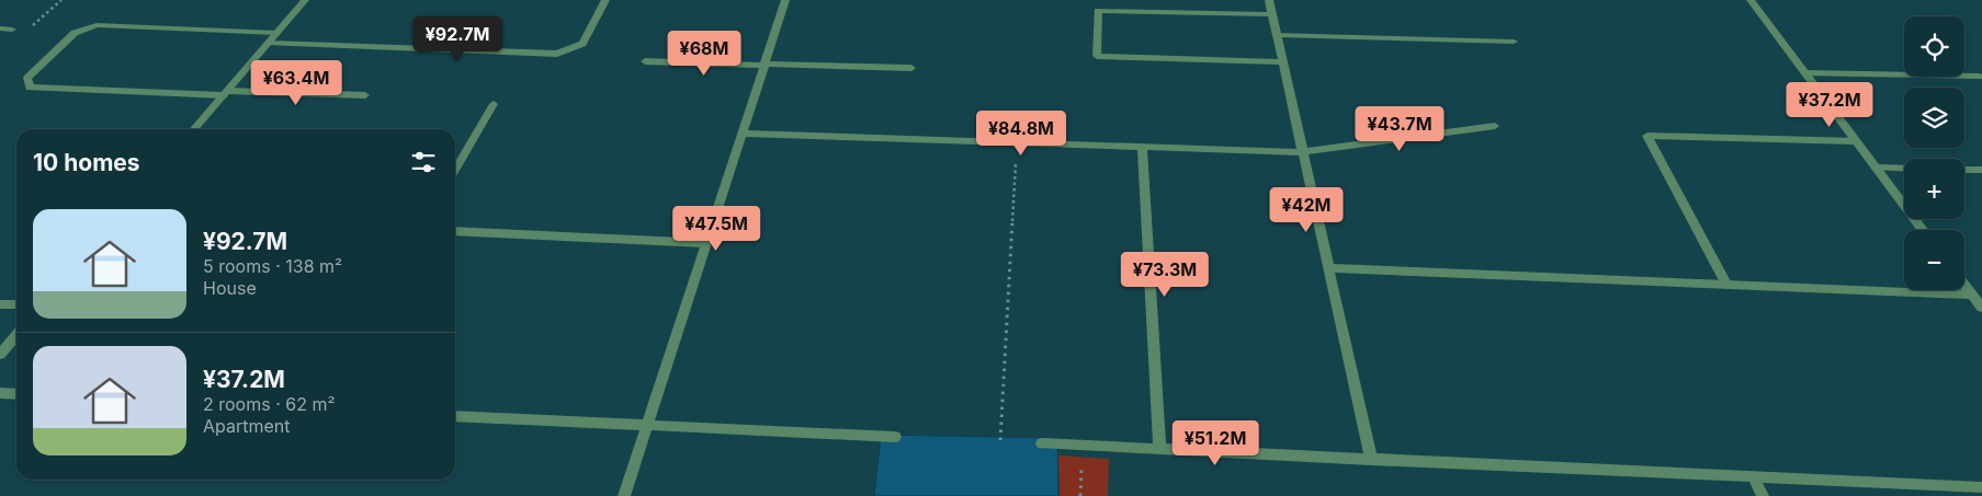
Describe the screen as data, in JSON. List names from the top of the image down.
{
  "page": {
    "map_buttons": ["+", "−"],
    "price": [
      "¥92.7M",
      "¥68M",
      "¥63.4M",
      "¥37.2M",
      "¥43.7M",
      "¥84.8M",
      "¥42M",
      "¥47.5M",
      "¥73.3M",
      "¥51.2M"
    ],
    "heading": "10 homes",
    "list": [
      {
        "name": "¥92.7M",
        "note": "5 rooms · 138 m² · House"
      },
      {
        "name": "¥37.2M",
        "note": "2 rooms · 62 m² · Apartment"
      }
    ]
  }
}
